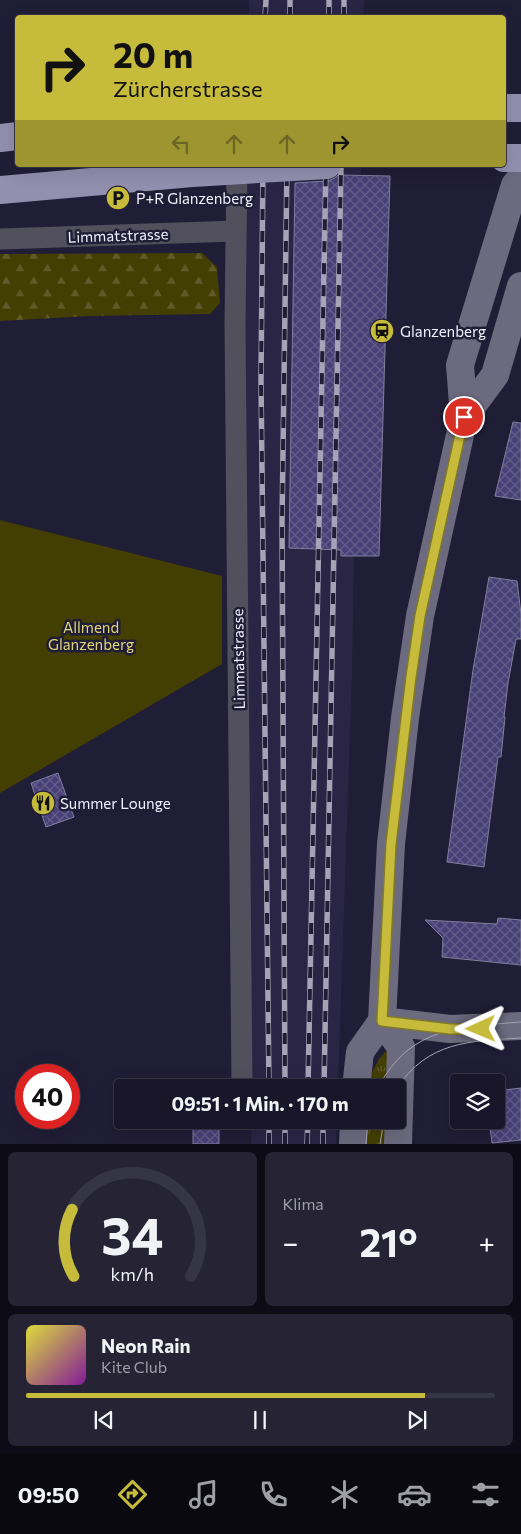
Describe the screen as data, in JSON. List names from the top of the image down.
{
  "streets": {
    "street": ["Limmatstrasse"]
  },
  "parks": ["Allmend Glanzenberg"],
  "places": {
    "parking": ["P+R Glanzenberg"],
    "station": ["Glanzenberg"],
    "restaurant": ["Summer Lounge"]
  },
  "page": {
    "turn": ["20 m", "Zürcherstrasse"],
    "limit": "40",
    "trip": "09:51 · 1 Min. · 170 m",
    "tile": "Klima",
    "heat": ["−", "21°", "+"],
    "song": ["Neon Rain", "Kite Club"],
    "tabs": "09:50",
    "gauge": ["34", "km/h"]
  }
}
